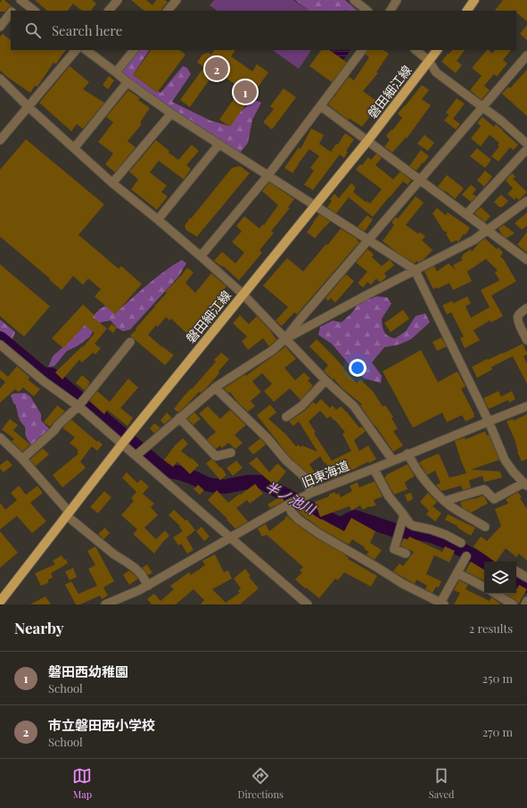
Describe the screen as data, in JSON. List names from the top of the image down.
{
  "streets": {
    "main road": ["磐田細江線"],
    "street": ["旧東海道"]
  },
  "water": ["半ノ池川"],
  "page": {
    "search": "Search here",
    "pins": ["2", "1"],
    "heading": ["Nearby", "2 results"],
    "list": [
      {
        "mark": "1",
        "name": "磐田西幼稚園",
        "note": "School",
        "value": "250 m"
      },
      {
        "mark": "2",
        "name": "市立磐田西小学校",
        "note": "School",
        "value": "270 m"
      }
    ],
    "nav": ["Map", "Directions", "Saved"]
  }
}
